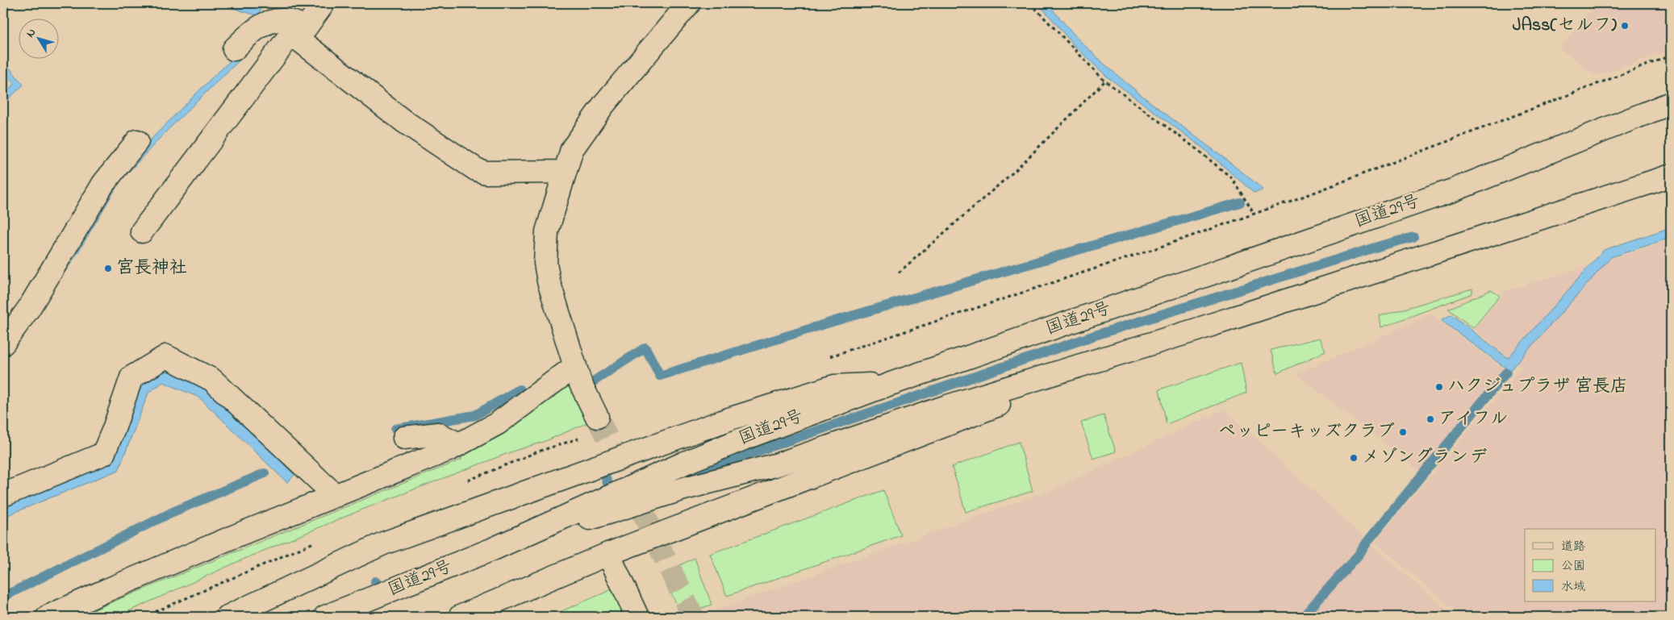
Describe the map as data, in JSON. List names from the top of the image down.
{
  "streets": {
    "main road": ["国道29号"]
  },
  "places": [
    "JAss(セルフ)",
    "宮長神社",
    "ハクジュプラザ 宮長店",
    "アイフル",
    "ペッピーキッズクラブ",
    "メゾングランデ"
  ],
  "legend": ["道路", "公園", "水域"],
  "north": "top left"
}
